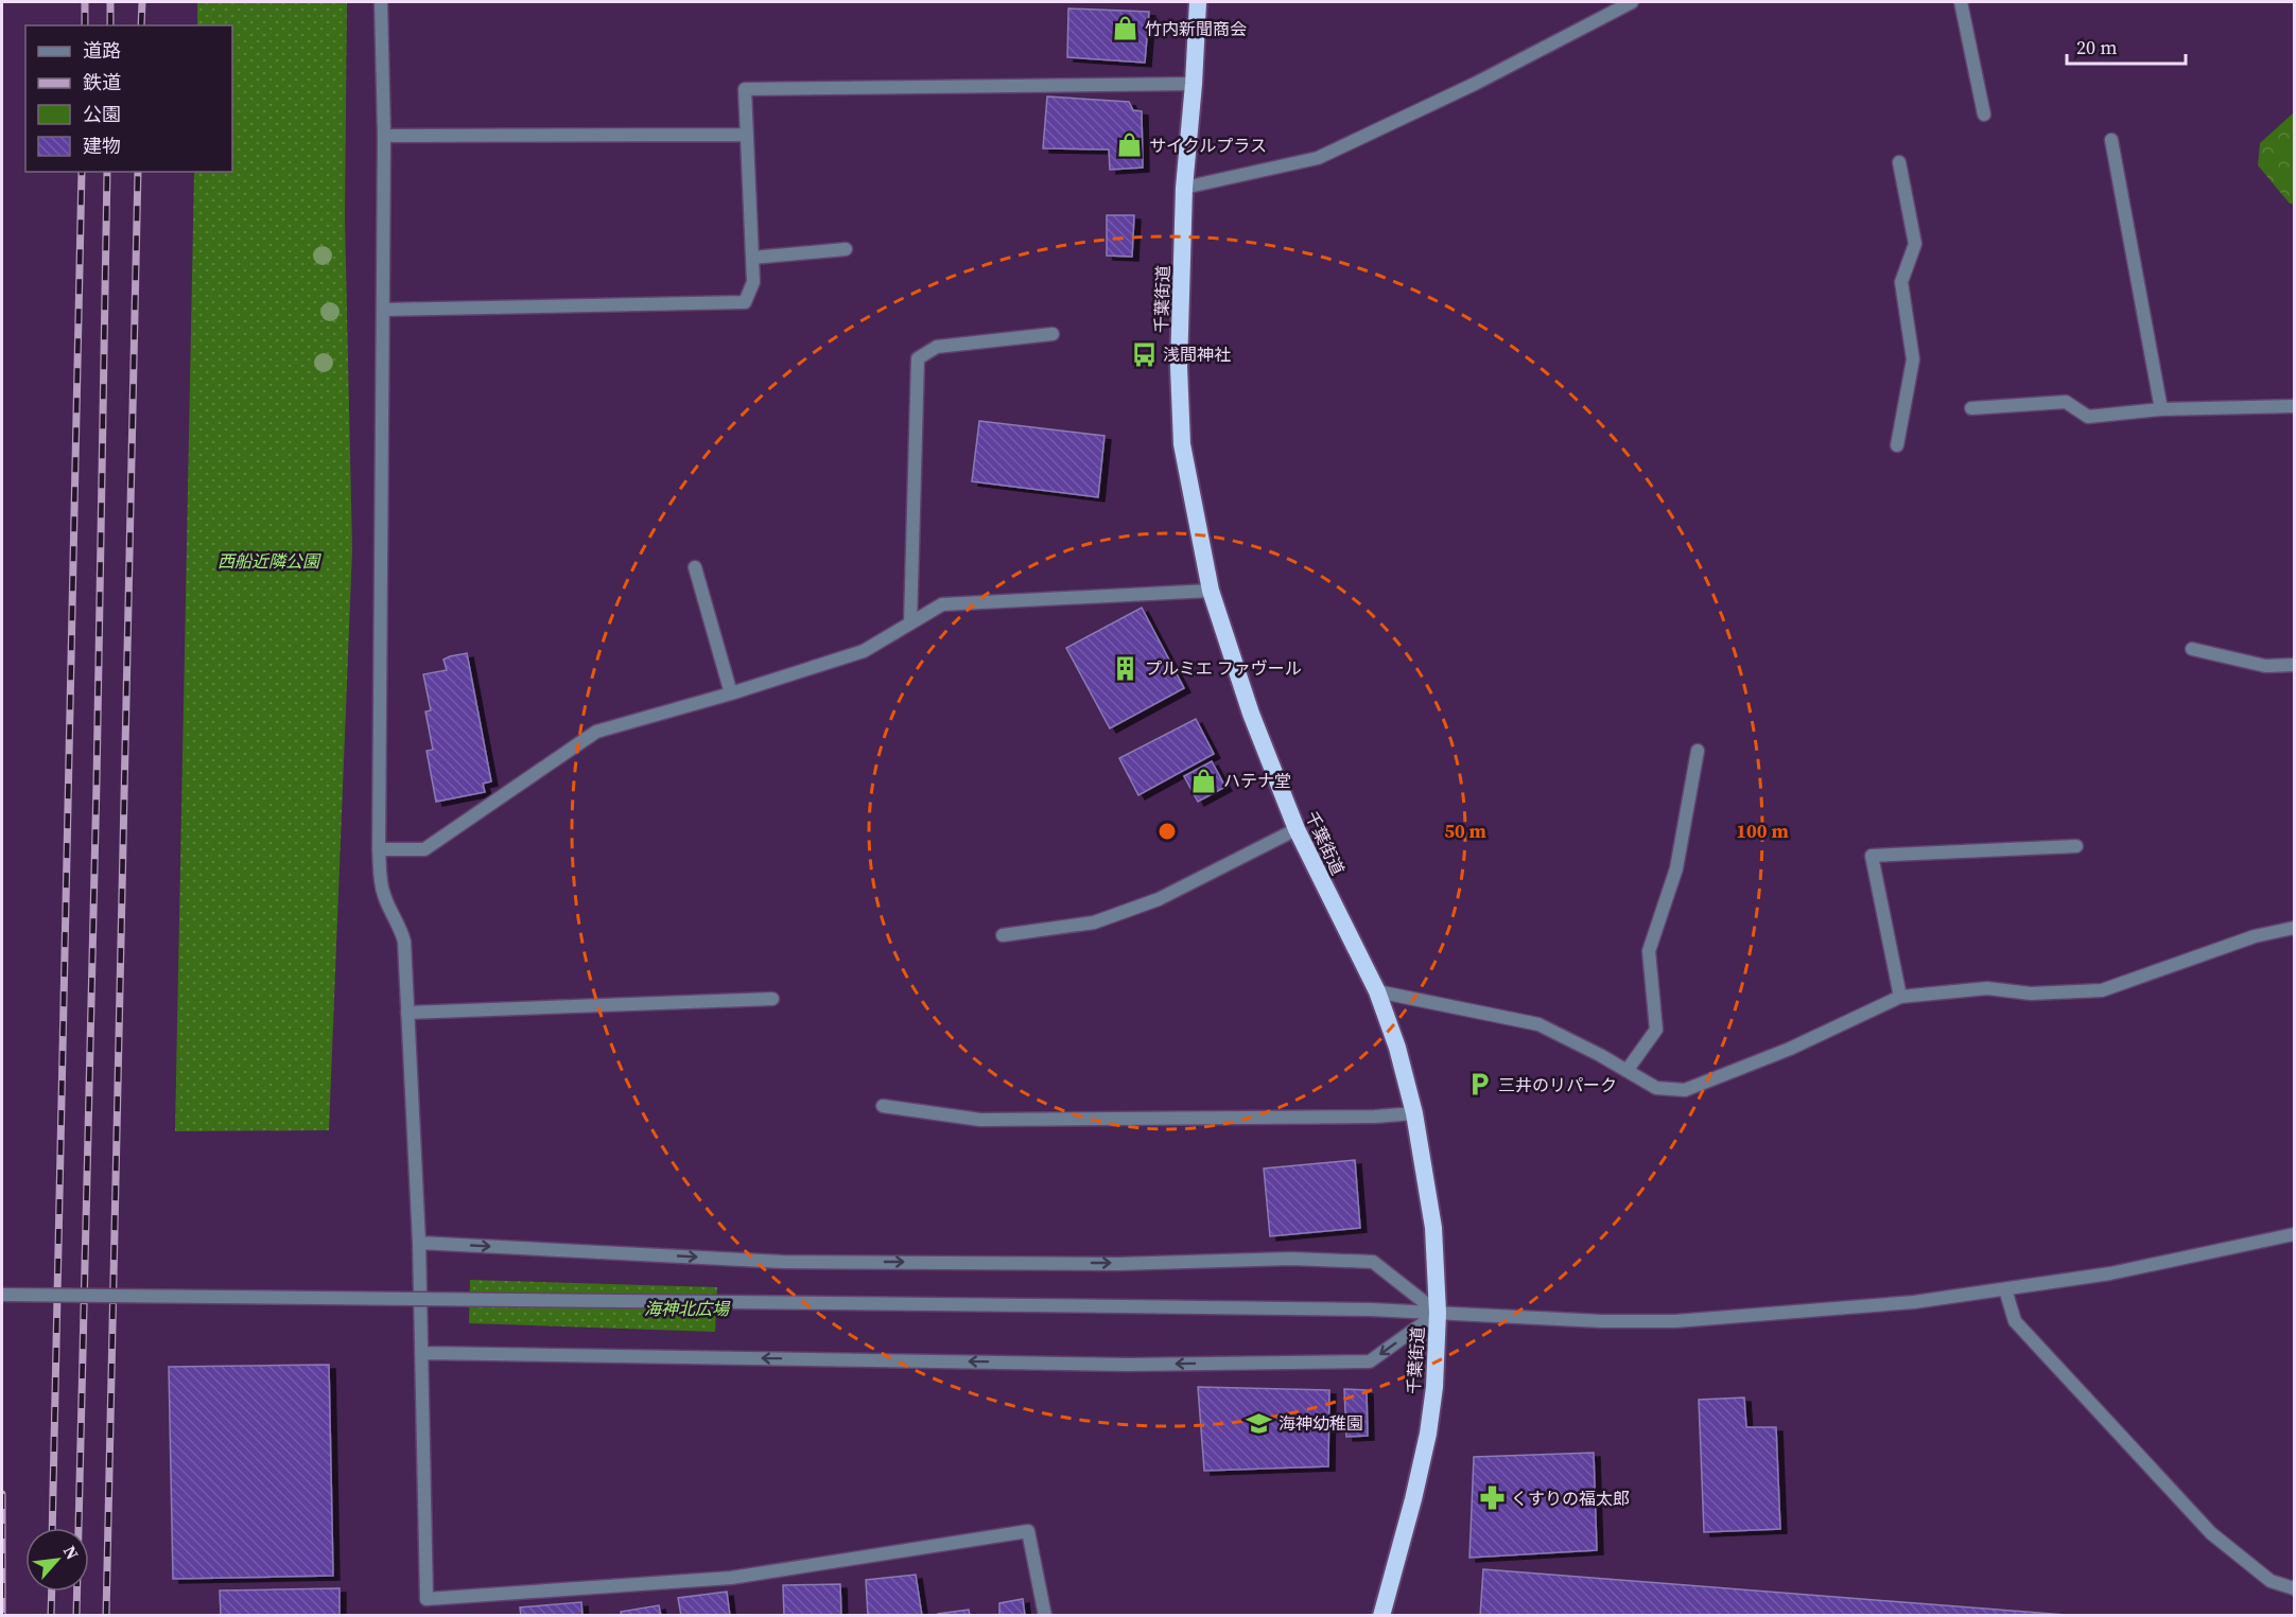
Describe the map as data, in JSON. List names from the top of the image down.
{
  "streets": {
    "highway": ["千葉街道"]
  },
  "parks": ["西船近隣公園", "海神北広場"],
  "places": {
    "shop": ["竹内新聞商会", "サイクルプラス", "ハテナ堂"],
    "bus stop": ["浅間神社"],
    "building": ["プルミエ ファヴール"],
    "parking": ["三井のリパーク"],
    "school or university": ["海神幼稚園"],
    "pharmacy": ["くすりの福太郎"]
  },
  "legend": [
    "道路",
    "鉄道",
    "公園",
    "建物"
  ],
  "scale_bar": "20 m",
  "north": "top right",
  "rings": ["50 m", "100 m"]
}
